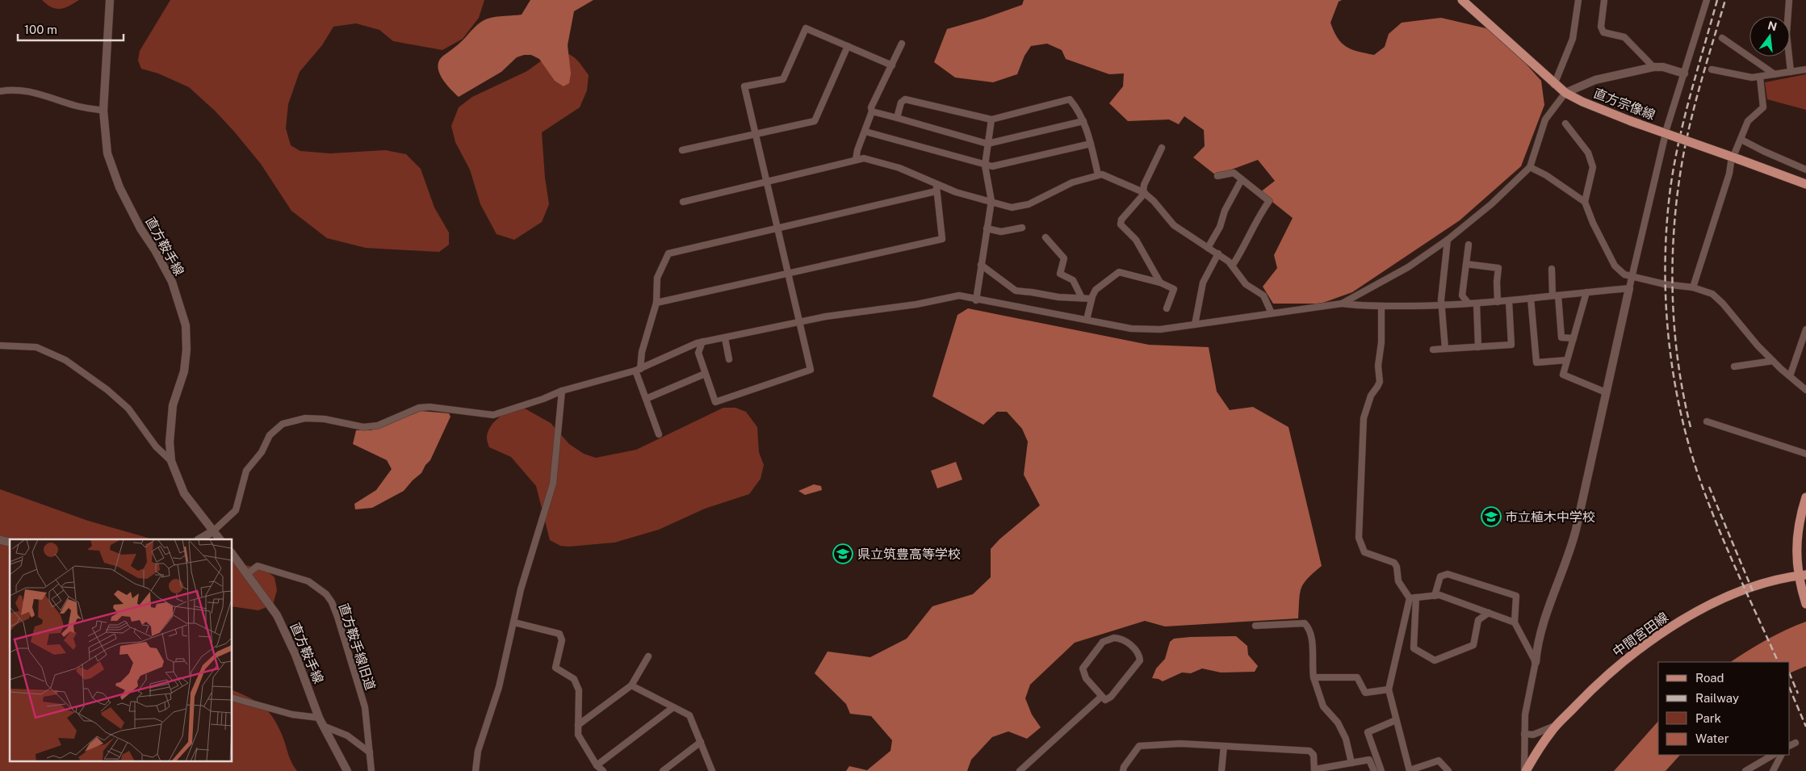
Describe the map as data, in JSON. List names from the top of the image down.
{
  "streets": {
    "main road": ["直方宗像線", "直方鞍手線", "中間宮田線"],
    "street": ["直方鞍手線旧道"]
  },
  "crossings": [
    ["直方鞍手線", "直方鞍手線旧道"]
  ],
  "places": {
    "school or university": ["市立植木中学校", "県立筑豊高等学校"]
  },
  "legend": [
    "Road",
    "Railway",
    "Park",
    "Water"
  ],
  "scale_bar": "100 m",
  "north": "top"
}
